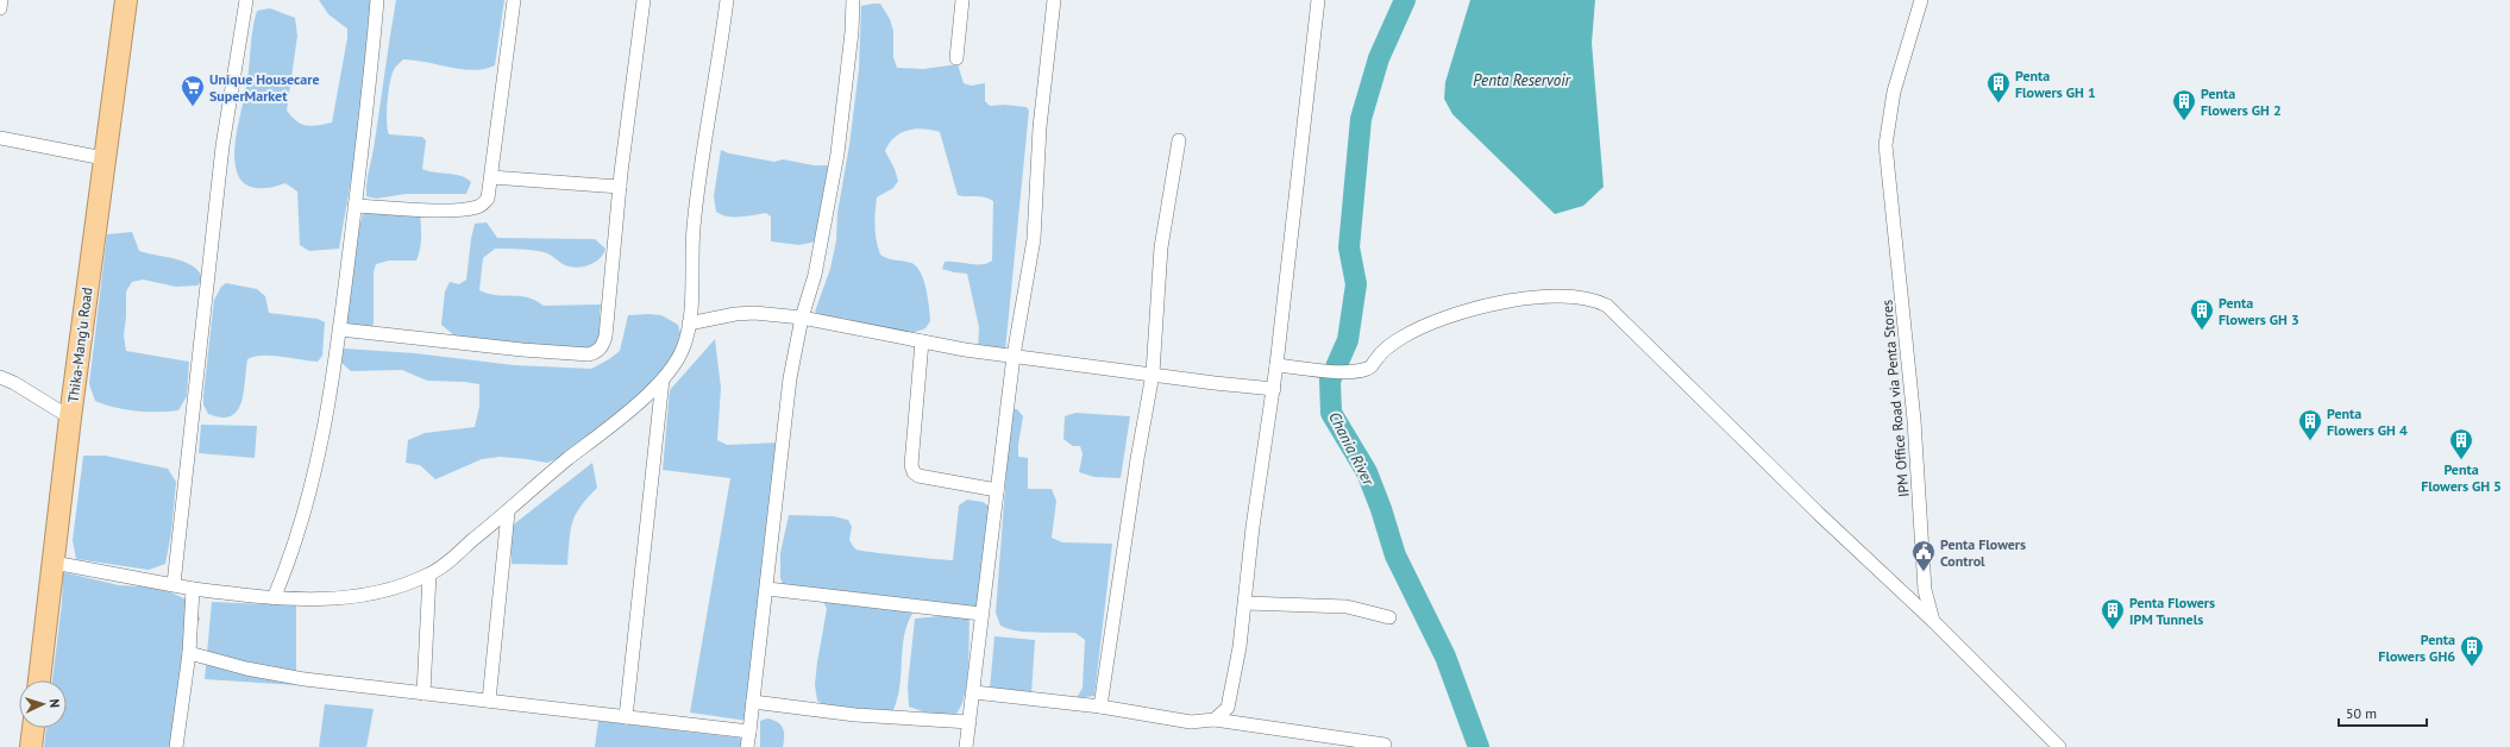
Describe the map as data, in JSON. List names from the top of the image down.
{
  "streets": {
    "highway": ["Thika-Mang'u Road"],
    "street": ["IPM Office Road via Penta Stores"]
  },
  "water": ["Penta Reservoir", "Chania River"],
  "places": {
    "building": [
      "Penta Flowers GH 1",
      "Penta Flowers GH 2",
      "Penta Flowers GH 3",
      "Penta Flowers GH 4",
      "Penta Flowers GH 5",
      "Penta Flowers IPM Tunnels",
      "Penta Flowers GH6"
    ],
    "supermarket": ["Unique Housecare SuperMarket"],
    "public building": ["Penta Flowers Control"]
  },
  "scale_bar": "50 m",
  "north": "right"
}
